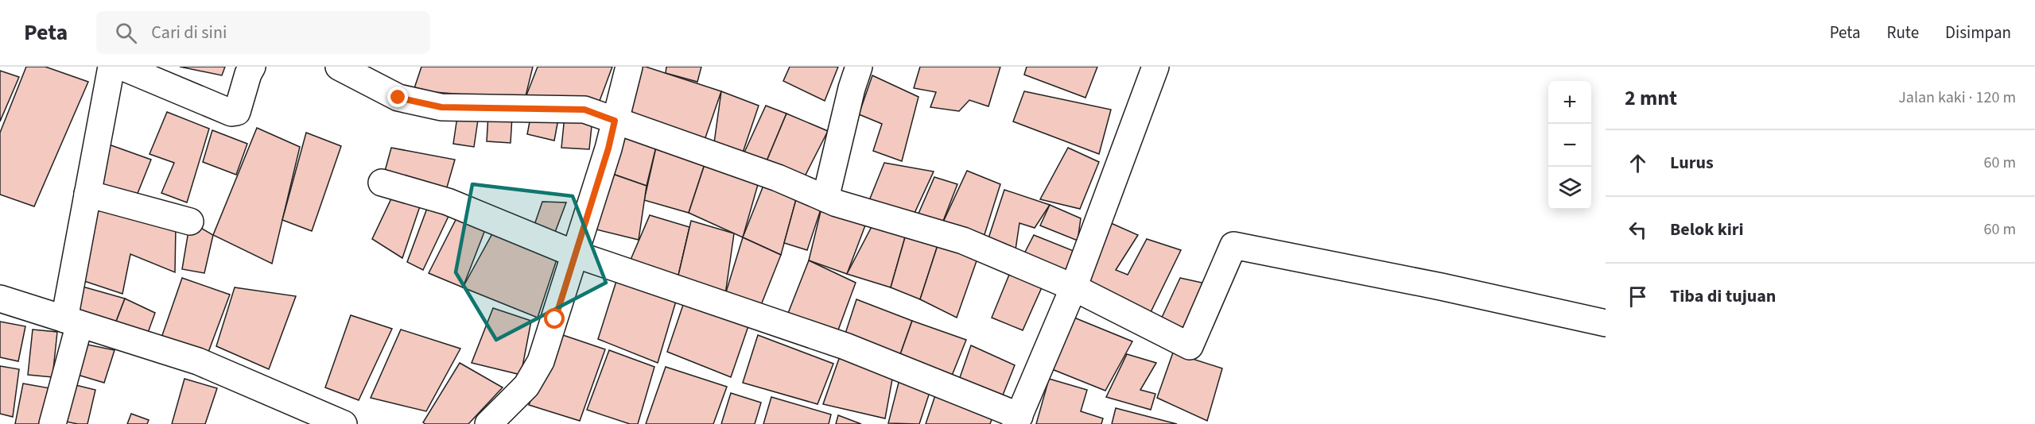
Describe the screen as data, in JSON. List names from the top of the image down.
{
  "page": {
    "header": "Peta",
    "search": "Cari di sini",
    "nav": ["Peta", "Rute", "Disimpan"],
    "heading": ["2 mnt", "Jalan kaki · 120 m"],
    "map_buttons": ["+", "−"],
    "list": [
      ["Lurus", "60 m"],
      ["Belok kiri", "60 m"],
      "Tiba di tujuan"
    ]
  }
}
